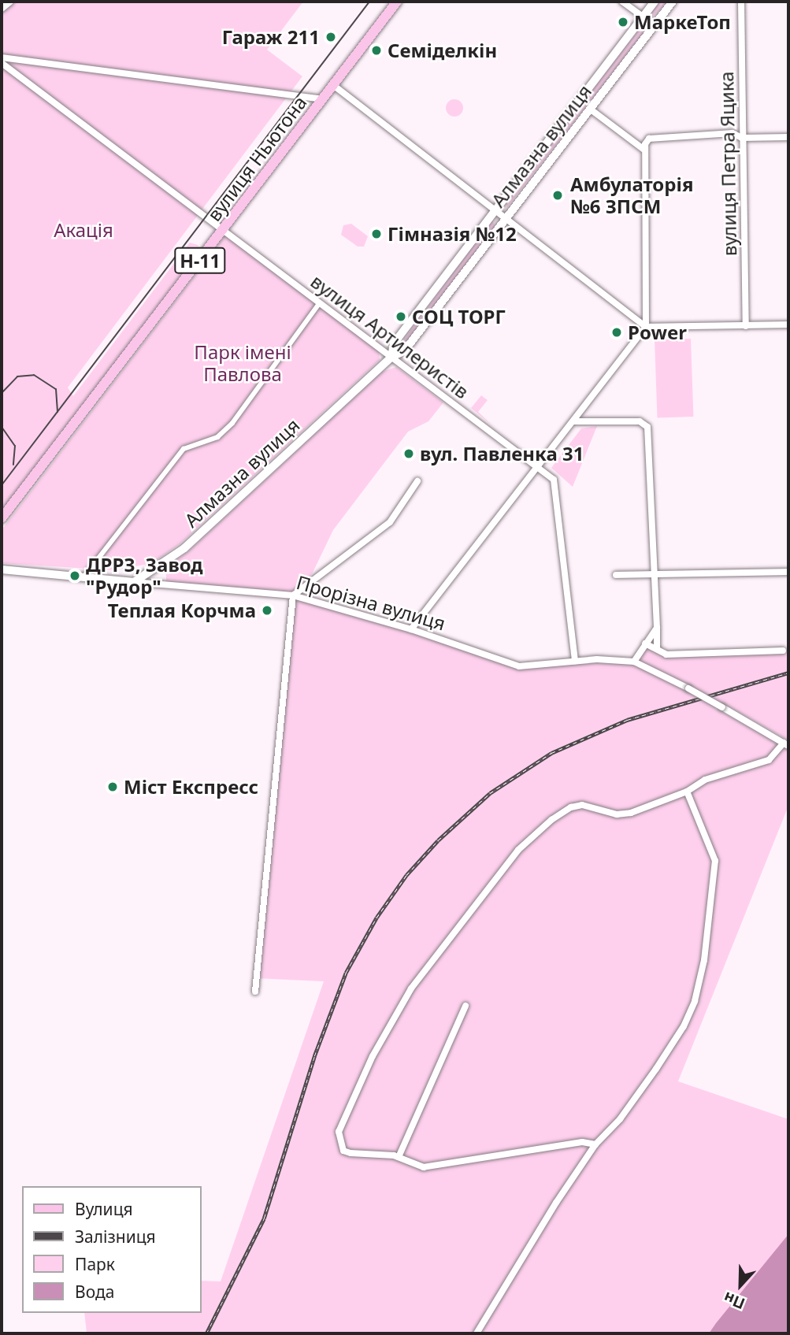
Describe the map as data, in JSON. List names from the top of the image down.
{
  "streets": {
    "main road": ["вулиця Ньютона", "Н-11"],
    "street": [
      "Алмазна вулиця",
      "вулиця Петра Яцика",
      "вулиця Артилеристів",
      "Прорізна вулиця"
    ]
  },
  "crossings": [
    ["Алмазна вулиця", "вулиця Артилеристів"],
    ["Алмазна вулиця", "Прорізна вулиця"],
    ["вулиця Ньютона", "вулиця Артилеристів"],
    ["вулиця Артилеристів", "Прорізна вулиця"]
  ],
  "parks": ["Акація", "Парк імені Павлова"],
  "places": [
    "МаркеТоп",
    "Гараж 211",
    "Семіделкін",
    "Амбулаторія №6 ЗПСМ",
    "Гімназія №12",
    "СОЦ ТОРГ",
    "Power",
    "вул. Павленка 31",
    "ДРРЗ, Завод \"Рудор\"",
    "Теплая Корчма",
    "Міст Експресс"
  ],
  "legend": [
    "Вулиця",
    "Залізниця",
    "Парк",
    "Вода"
  ],
  "north": "bottom"
}
